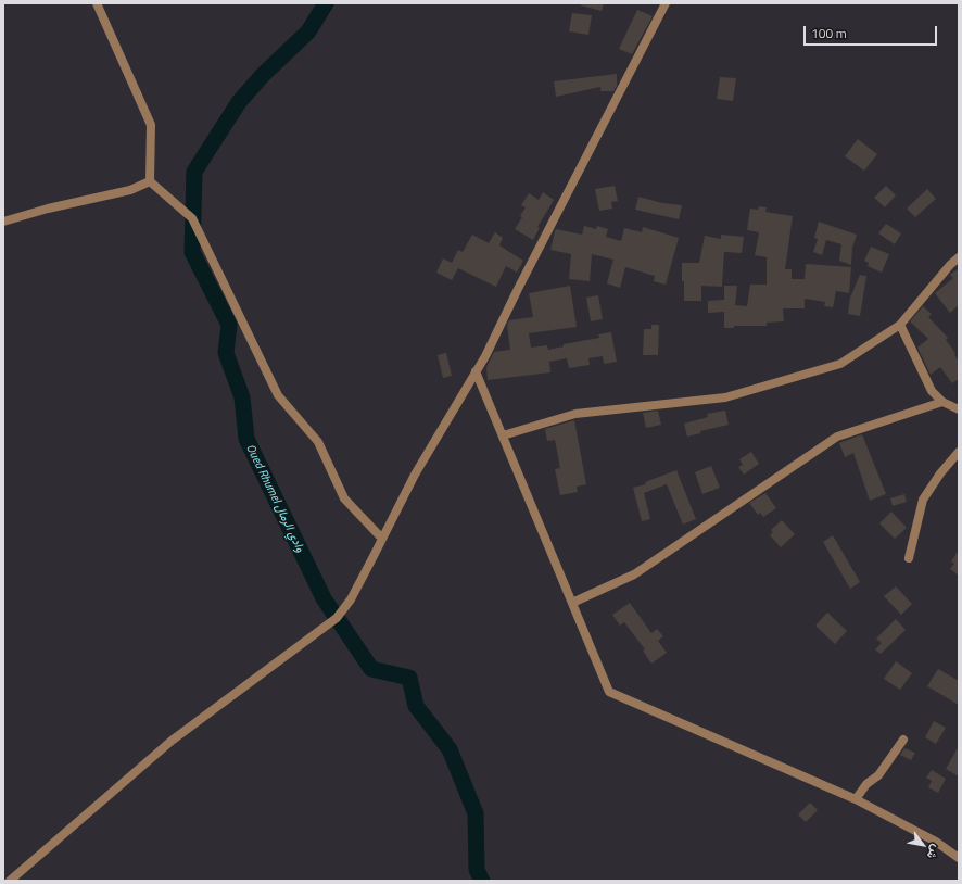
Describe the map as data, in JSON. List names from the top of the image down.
{
  "water": ["Oued Rhumel وادي الرمال"],
  "scale_bar": "100 m",
  "north": "bottom right"
}
